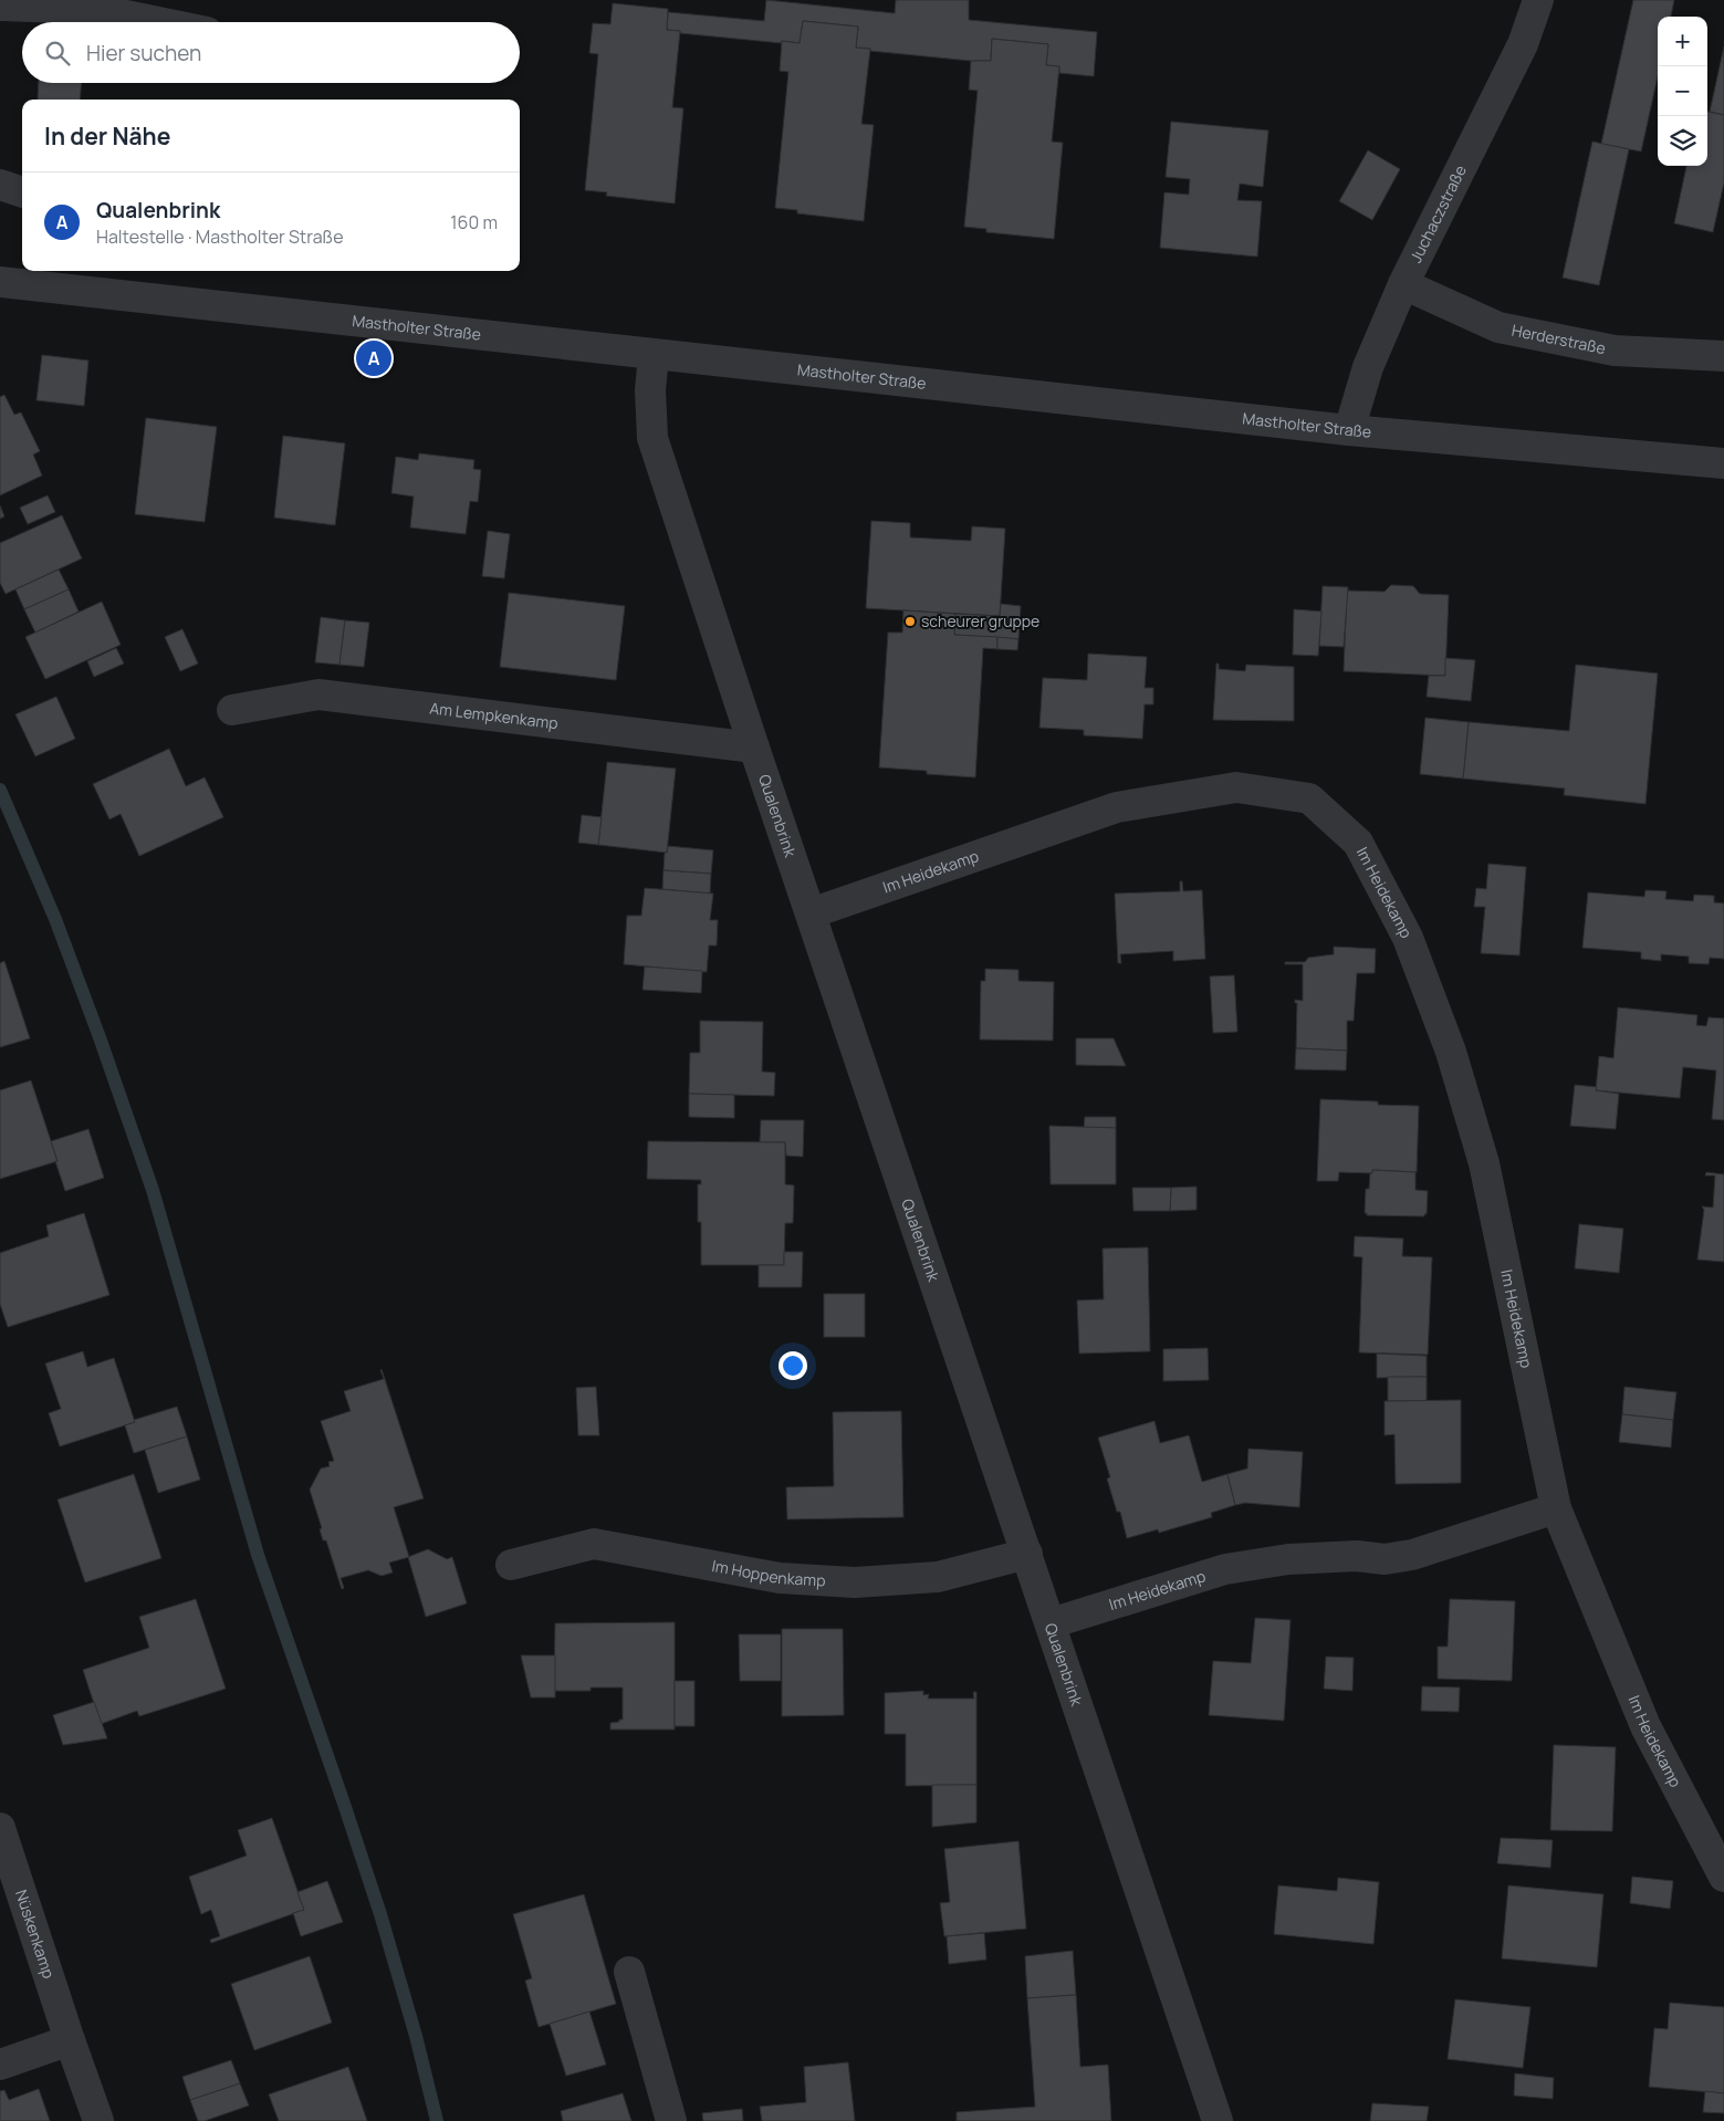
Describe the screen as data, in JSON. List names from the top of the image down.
{
  "streets": {
    "street": [
      "Juchaczstraße",
      "Mastholter Straße",
      "Herderstraße",
      "Am Lempkenkamp",
      "Qualenbrink",
      "Im Heidekamp",
      "Im Hoppenkamp",
      "Nüskenkamp"
    ]
  },
  "crossings": [
    ["Juchaczstraße", "Mastholter Straße"],
    ["Juchaczstraße", "Herderstraße"],
    ["Mastholter Straße", "Qualenbrink"],
    ["Am Lempkenkamp", "Qualenbrink"],
    ["Qualenbrink", "Im Heidekamp"],
    ["Qualenbrink", "Im Hoppenkamp"]
  ],
  "places": ["scheurer gruppe"],
  "page": {
    "map_buttons": ["+", "−"],
    "search": "Hier suchen",
    "heading": "In der Nähe",
    "list": [
      {
        "mark": "A",
        "name": "Qualenbrink",
        "note": "Haltestelle · Mastholter Straße",
        "value": "160 m"
      }
    ],
    "pins": "A"
  }
}
